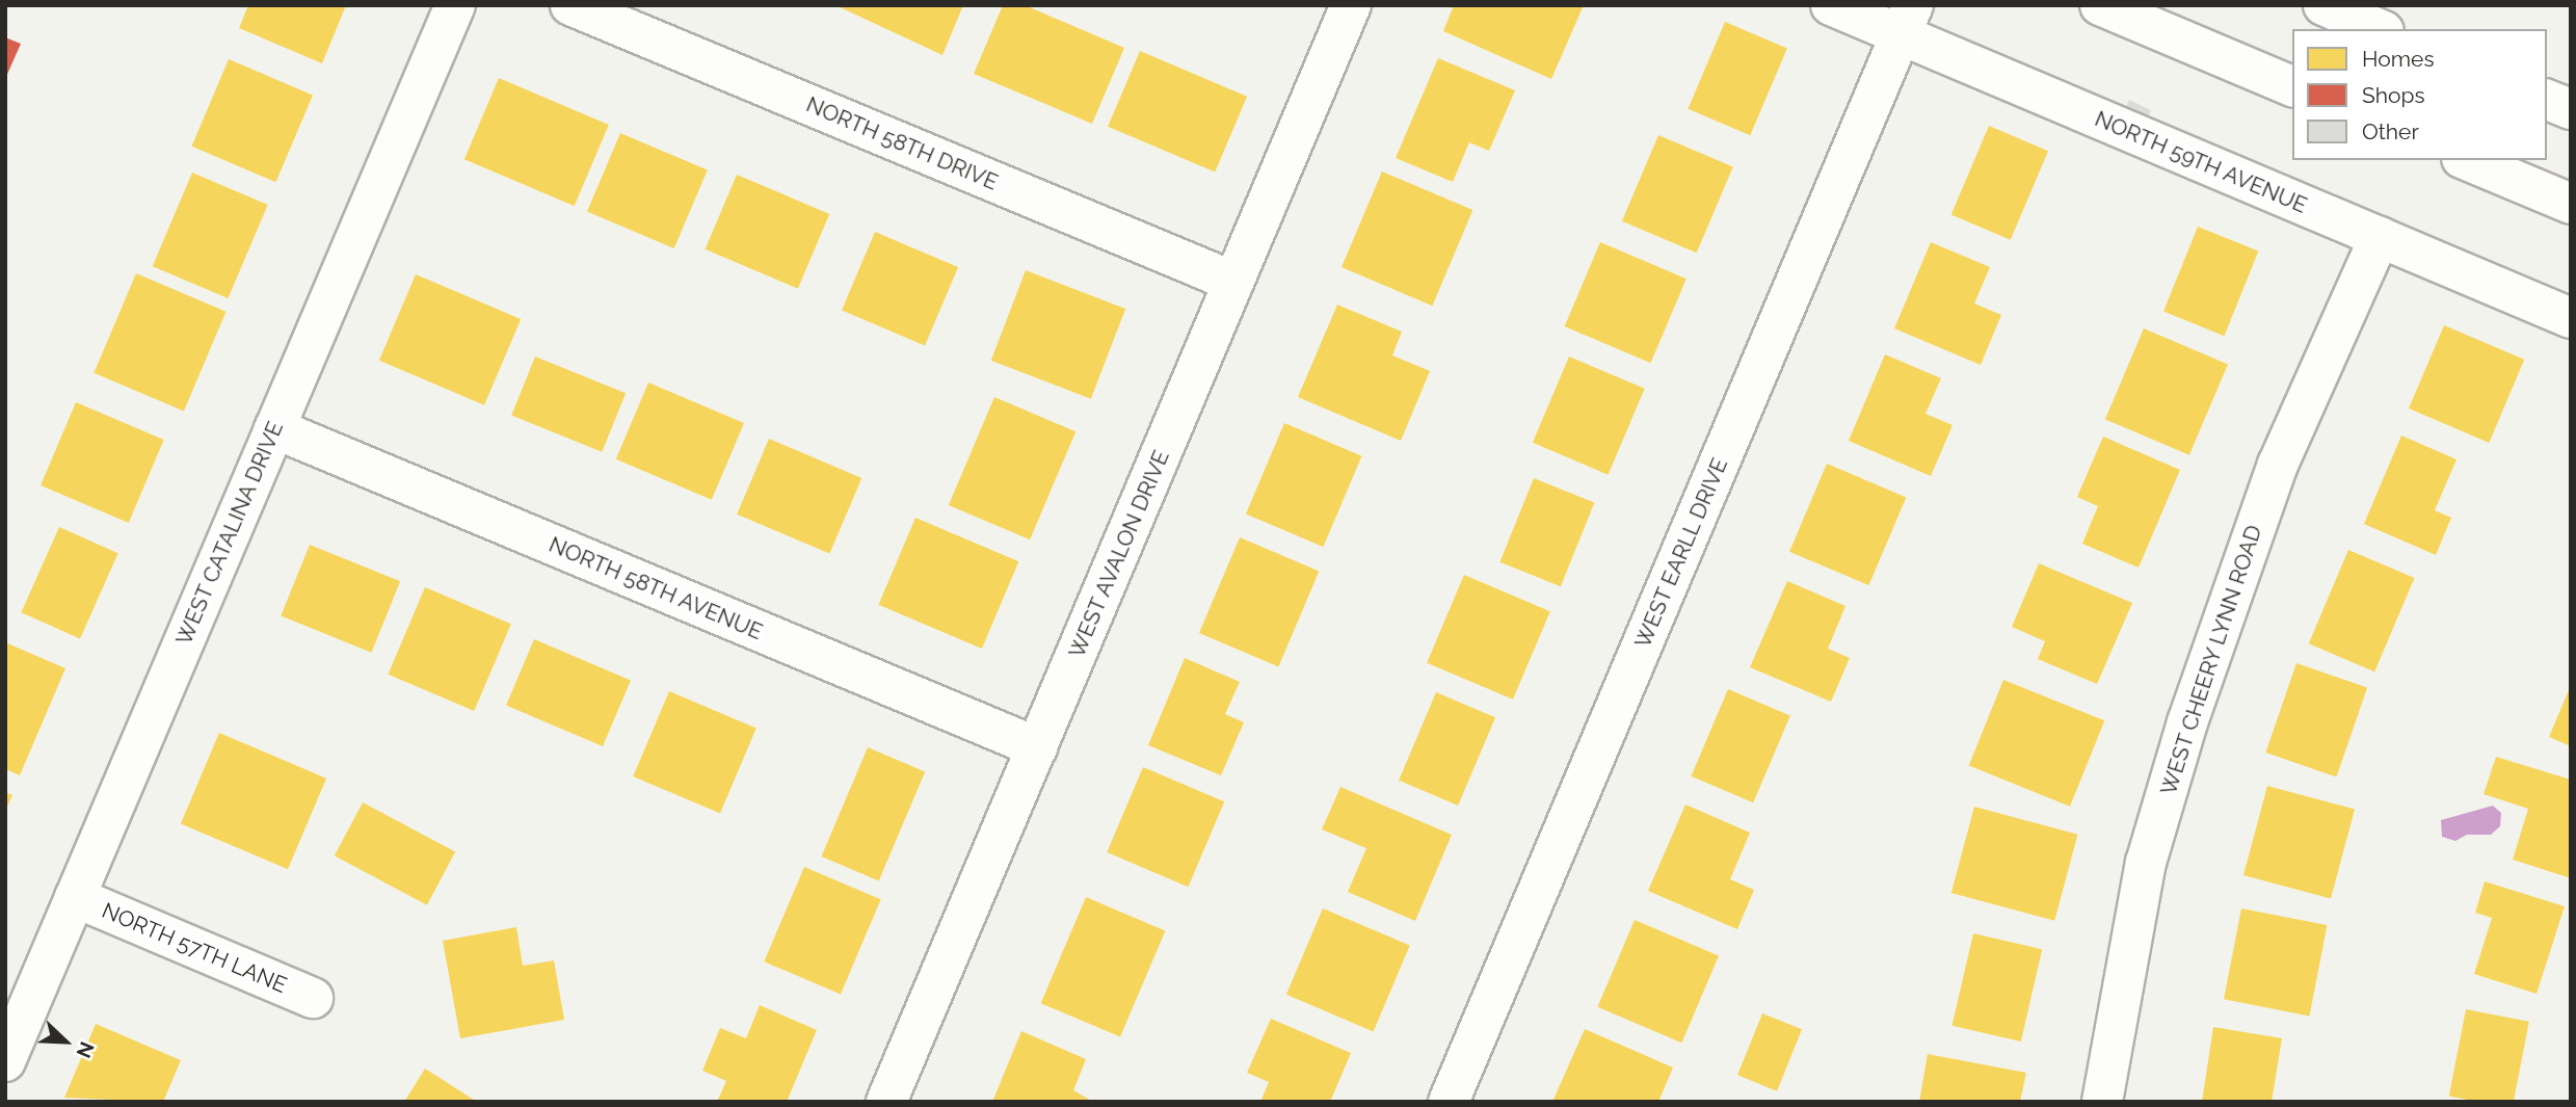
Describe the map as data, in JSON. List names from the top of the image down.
{
  "streets": {
    "street": [
      "NORTH 58TH DRIVE",
      "NORTH 59TH AVENUE",
      "WEST CATALINA DRIVE",
      "WEST EARLL DRIVE",
      "WEST AVALON DRIVE",
      "NORTH 58TH AVENUE",
      "WEST CHEERY LYNN ROAD",
      "NORTH 57TH LANE"
    ]
  },
  "crossings": [
    ["NORTH 58TH DRIVE", "WEST AVALON DRIVE"],
    ["NORTH 59TH AVENUE", "WEST EARLL DRIVE"],
    ["NORTH 59TH AVENUE", "WEST CHEERY LYNN ROAD"],
    ["WEST CATALINA DRIVE", "NORTH 58TH AVENUE"],
    ["WEST CATALINA DRIVE", "NORTH 57TH LANE"],
    ["WEST AVALON DRIVE", "NORTH 58TH AVENUE"]
  ],
  "legend": ["Homes", "Shops", "Other"],
  "north": "bottom right"
}
